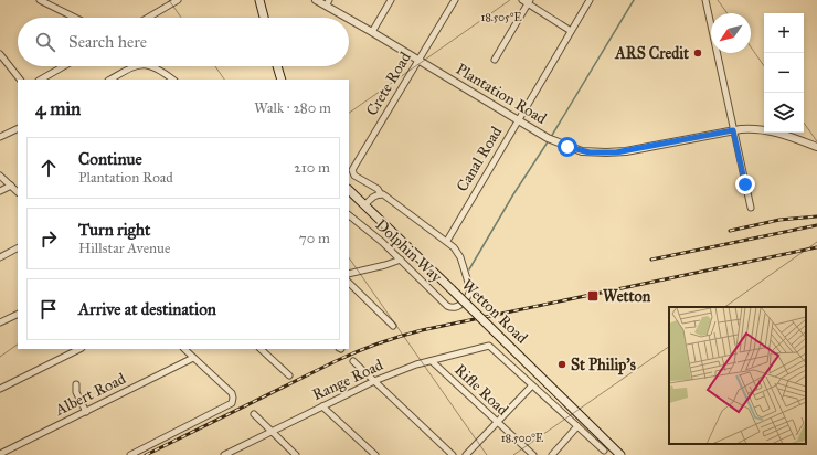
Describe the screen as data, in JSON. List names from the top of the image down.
{
  "streets": {
    "main road": ["Wetton Road"],
    "street": [
      "Crete Road",
      "Plantation Road",
      "Canal Road",
      "Dolphin Way",
      "Range Road",
      "Rifle Road",
      "Albert Road"
    ]
  },
  "crossings": [
    ["Crete Road", "Plantation Road"],
    ["Crete Road", "Dolphin Way"],
    ["Plantation Road", "Canal Road"],
    ["Canal Road", "Dolphin Way"],
    ["Dolphin Way", "Wetton Road"],
    ["Range Road", "Rifle Road"]
  ],
  "places": {
    "other": ["ARS Credit", "St Philip's"],
    "transit": ["Wetton"]
  },
  "north": "bottom left",
  "page": {
    "map_buttons": ["+", "−"],
    "search": "Search here",
    "heading": ["4 min", "Walk · 280 m"],
    "list": [
      ["Continue", "Plantation Road", "210 m"],
      ["Turn right", "Hillstar Avenue", "70 m"],
      "Arrive at destination"
    ]
  },
  "coordinates": ["18.505°E", "18.500°E"]
}
